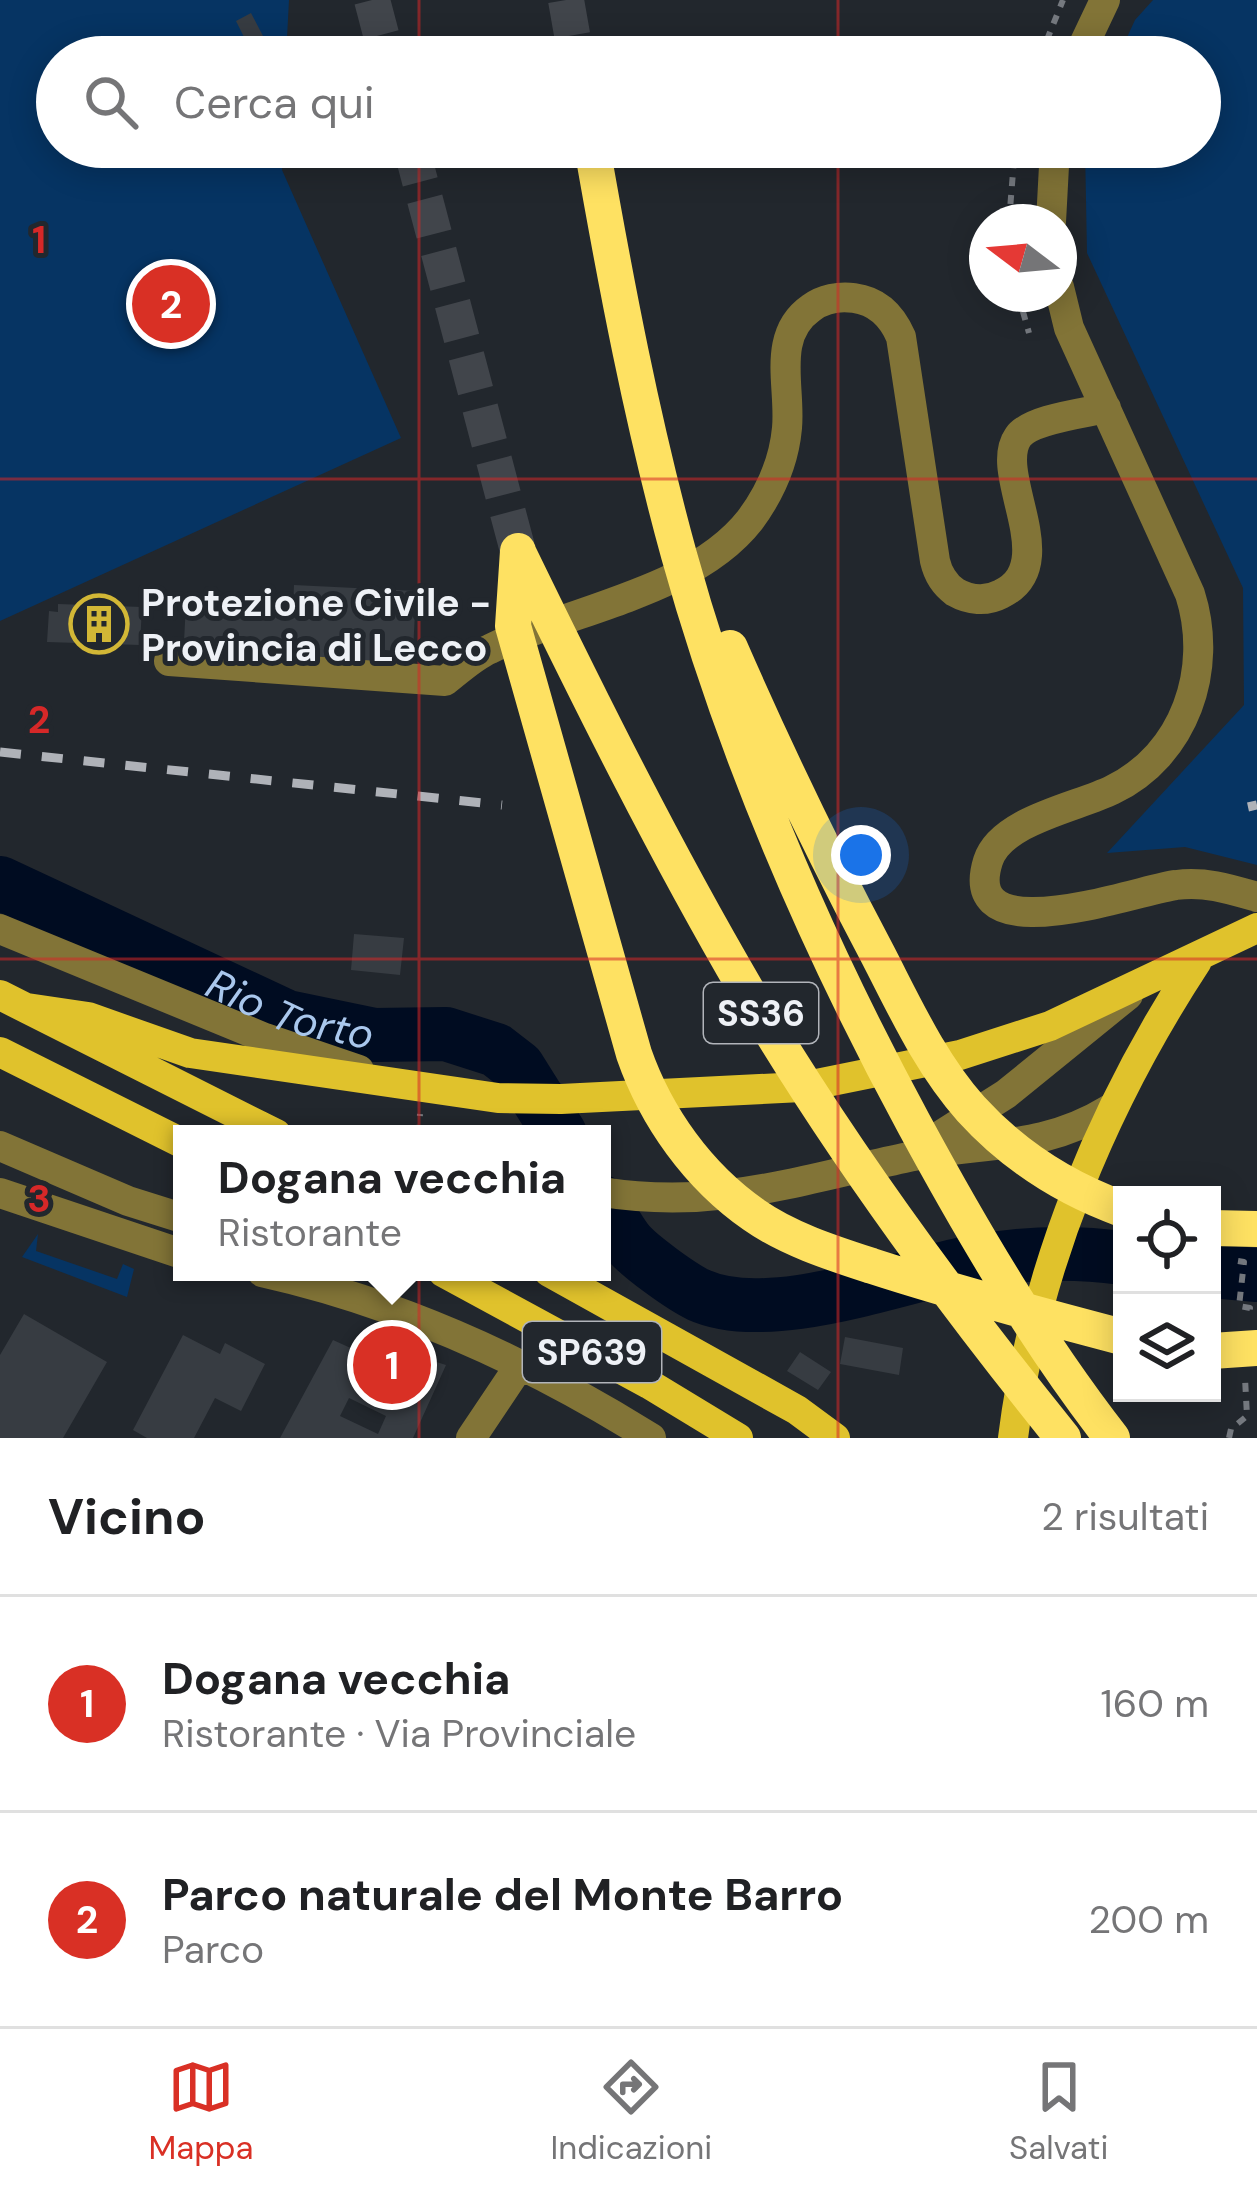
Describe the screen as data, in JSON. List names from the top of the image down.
{
  "streets": {
    "highway": ["SS36"],
    "main road": ["SP639"]
  },
  "water": ["Rio Torto"],
  "places": {
    "building": ["Protezione Civile - Provincia di Lecco"]
  },
  "north": "left",
  "page": {
    "search": "Cerca qui",
    "pins": ["2", "1"],
    "popup": ["Dogana vecchia", "Ristorante"],
    "heading": ["Vicino", "2 risultati"],
    "list": [
      {
        "mark": "1",
        "name": "Dogana vecchia",
        "note": "Ristorante · Via Provinciale",
        "value": "160 m"
      },
      {
        "mark": "2",
        "name": "Parco naturale del Monte Barro",
        "note": "Parco",
        "value": "200 m"
      }
    ],
    "nav": ["Mappa", "Indicazioni", "Salvati"]
  },
  "grid": {
    "rows": ["1", "2", "3"]
  }
}
